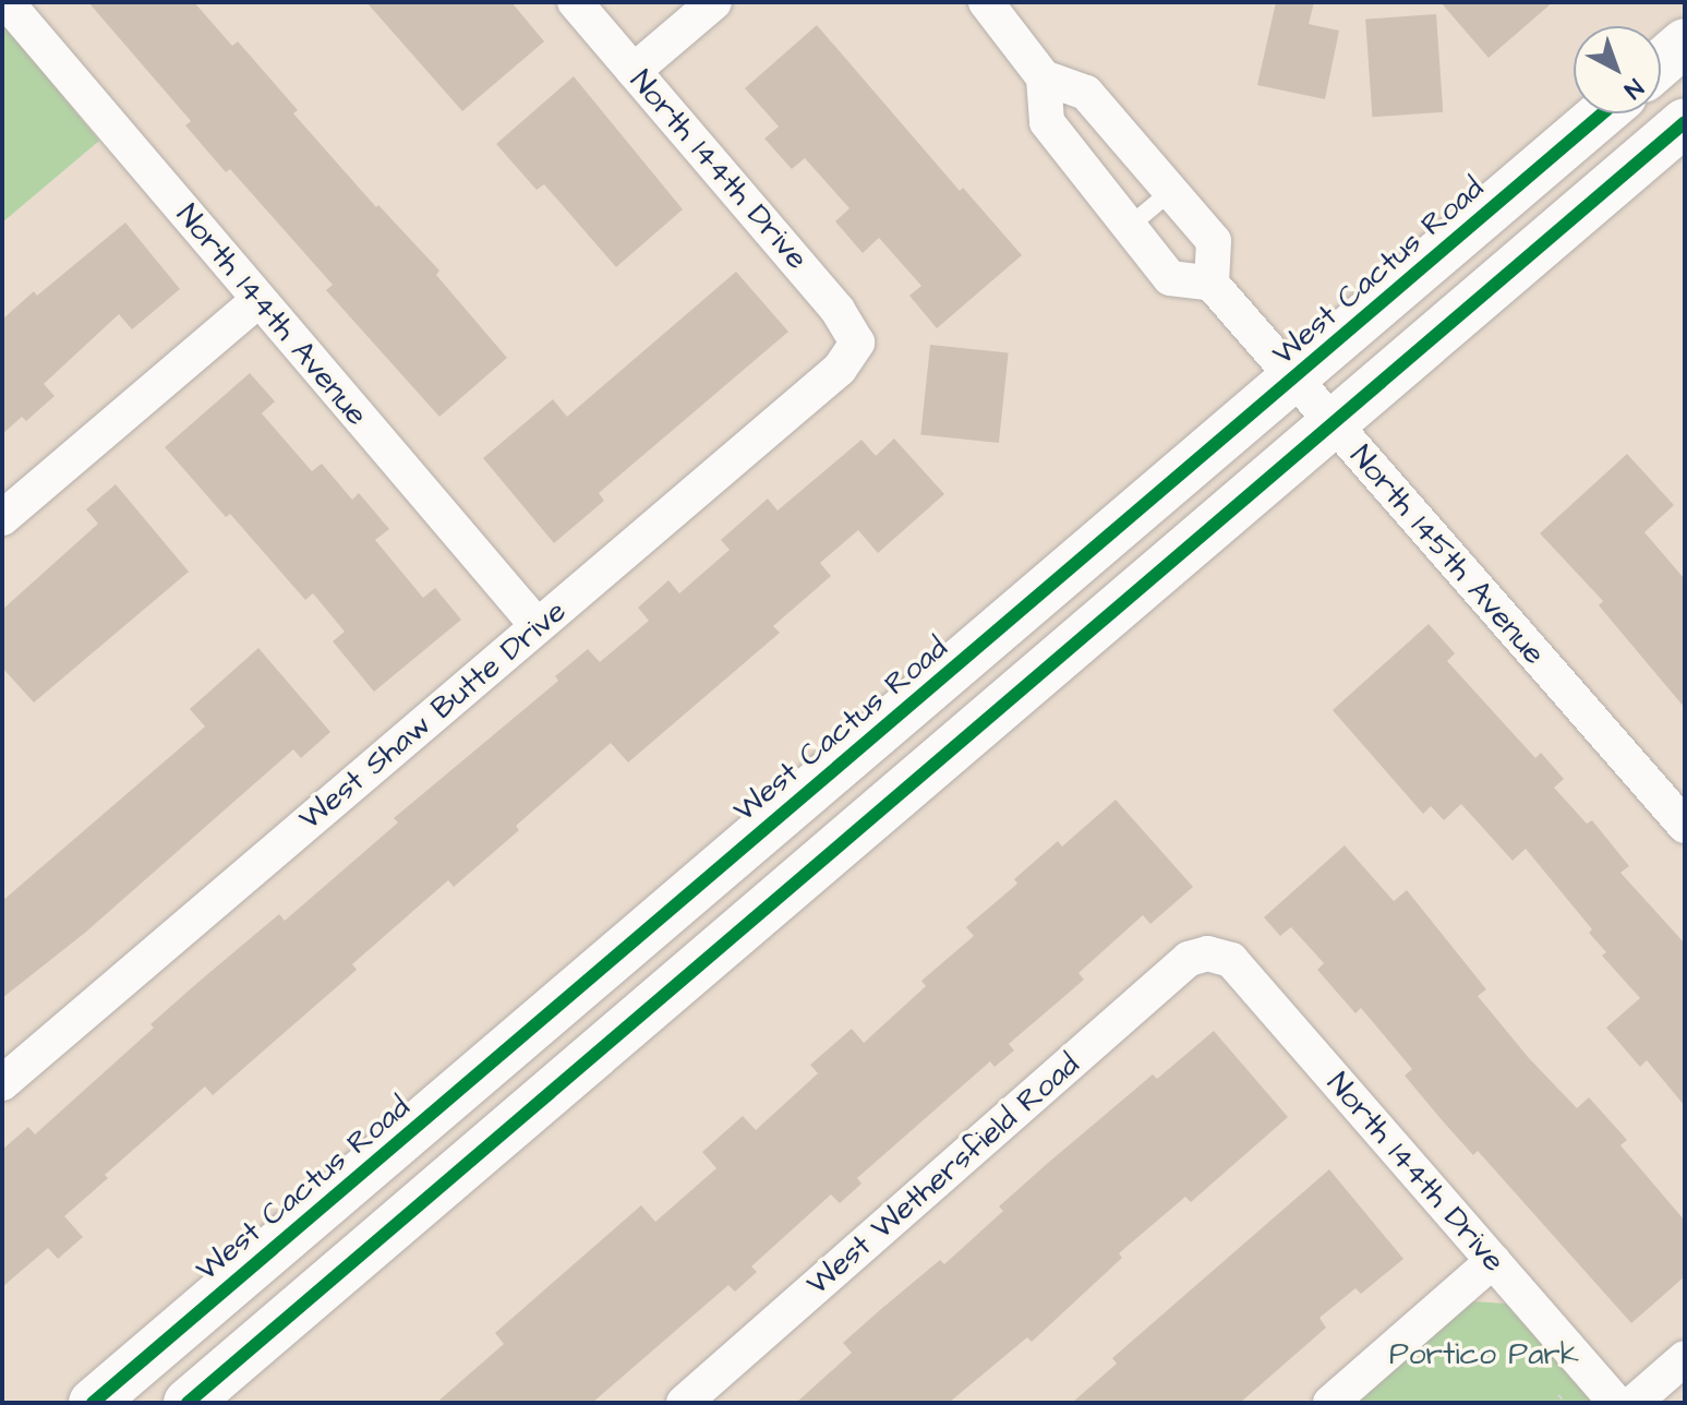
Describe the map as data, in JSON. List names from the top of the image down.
{
  "streets": {
    "main road": ["West Cactus Road"],
    "street": [
      "North 144th Drive",
      "North 144th Avenue",
      "North 145th Avenue",
      "West Shaw Butte Drive",
      "West Wethersfield Road"
    ]
  },
  "crossings": [
    ["North 144th Drive", "West Shaw Butte Drive"],
    ["North 144th Drive", "West Wethersfield Road"],
    ["West Cactus Road", "North 145th Avenue"],
    ["North 144th Avenue", "West Shaw Butte Drive"]
  ],
  "parks": ["Portico Park"],
  "north": "bottom right"
}
